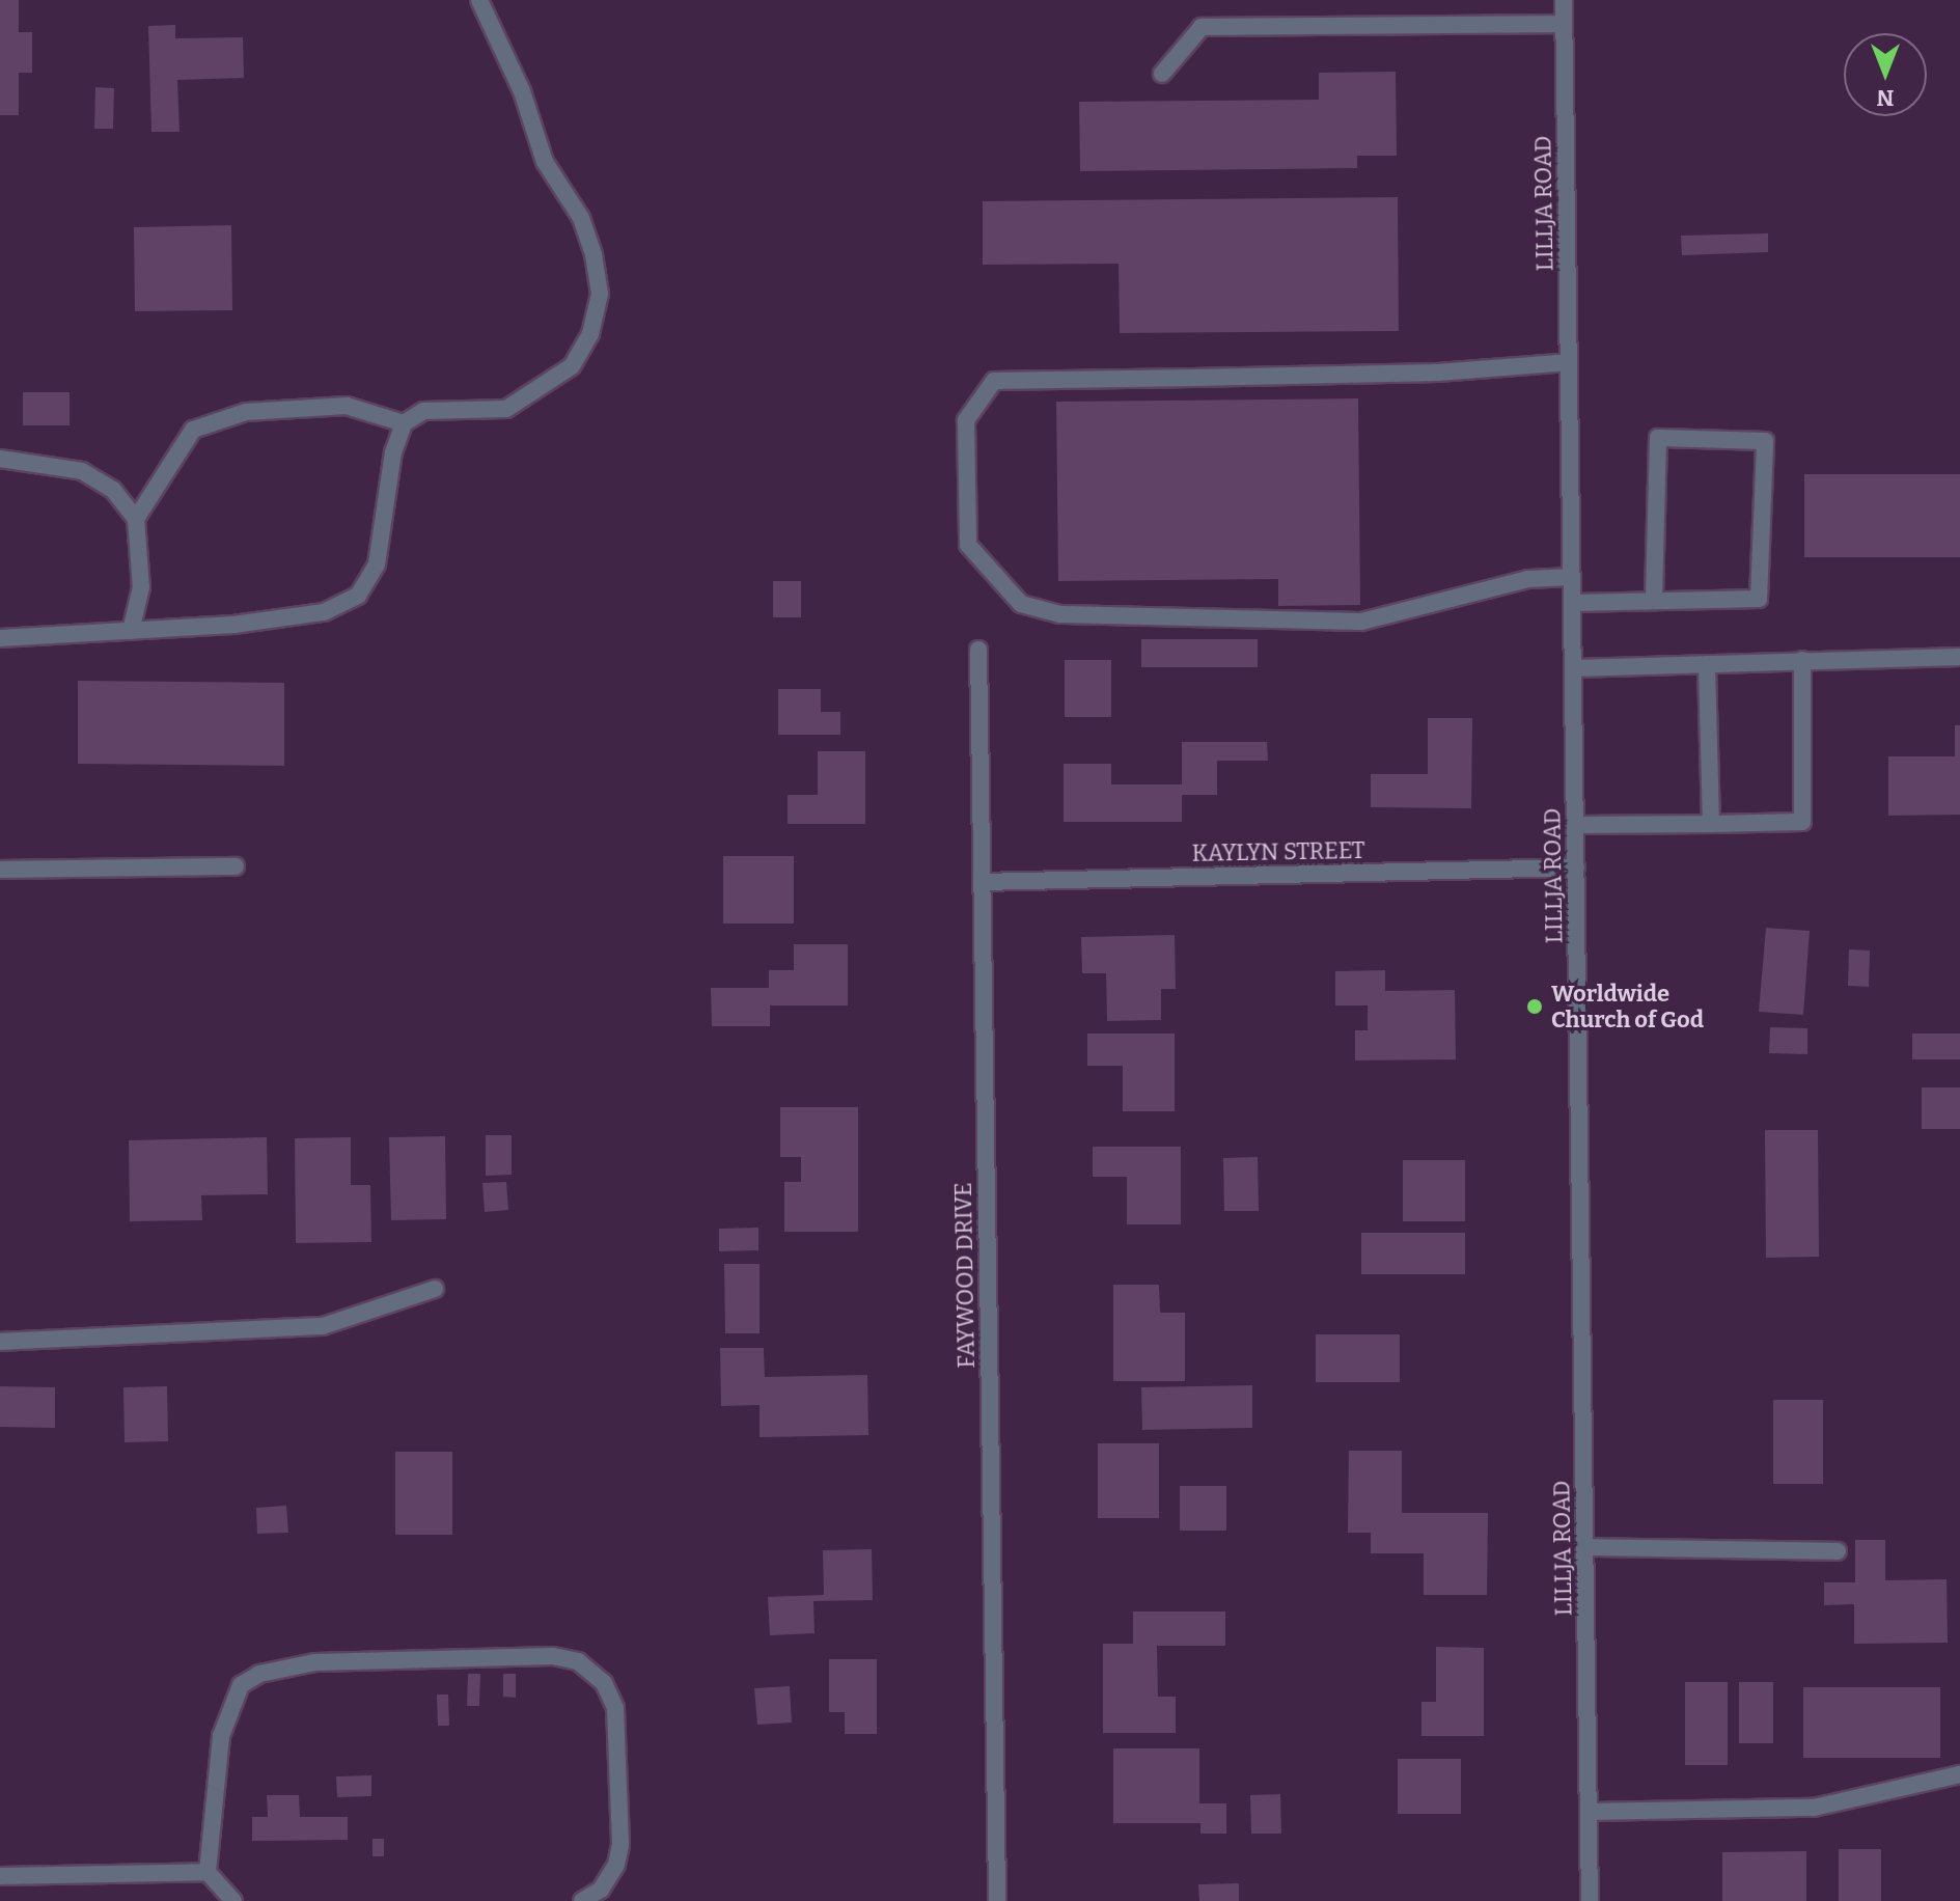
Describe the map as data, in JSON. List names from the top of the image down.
{
  "streets": {
    "street": ["LILLJA ROAD", "KAYLYN STREET", "FAYWOOD DRIVE"]
  },
  "crossings": [
    ["LILLJA ROAD", "KAYLYN STREET"],
    ["KAYLYN STREET", "FAYWOOD DRIVE"]
  ],
  "places": ["Worldwide Church of God"],
  "north": "bottom"
}
